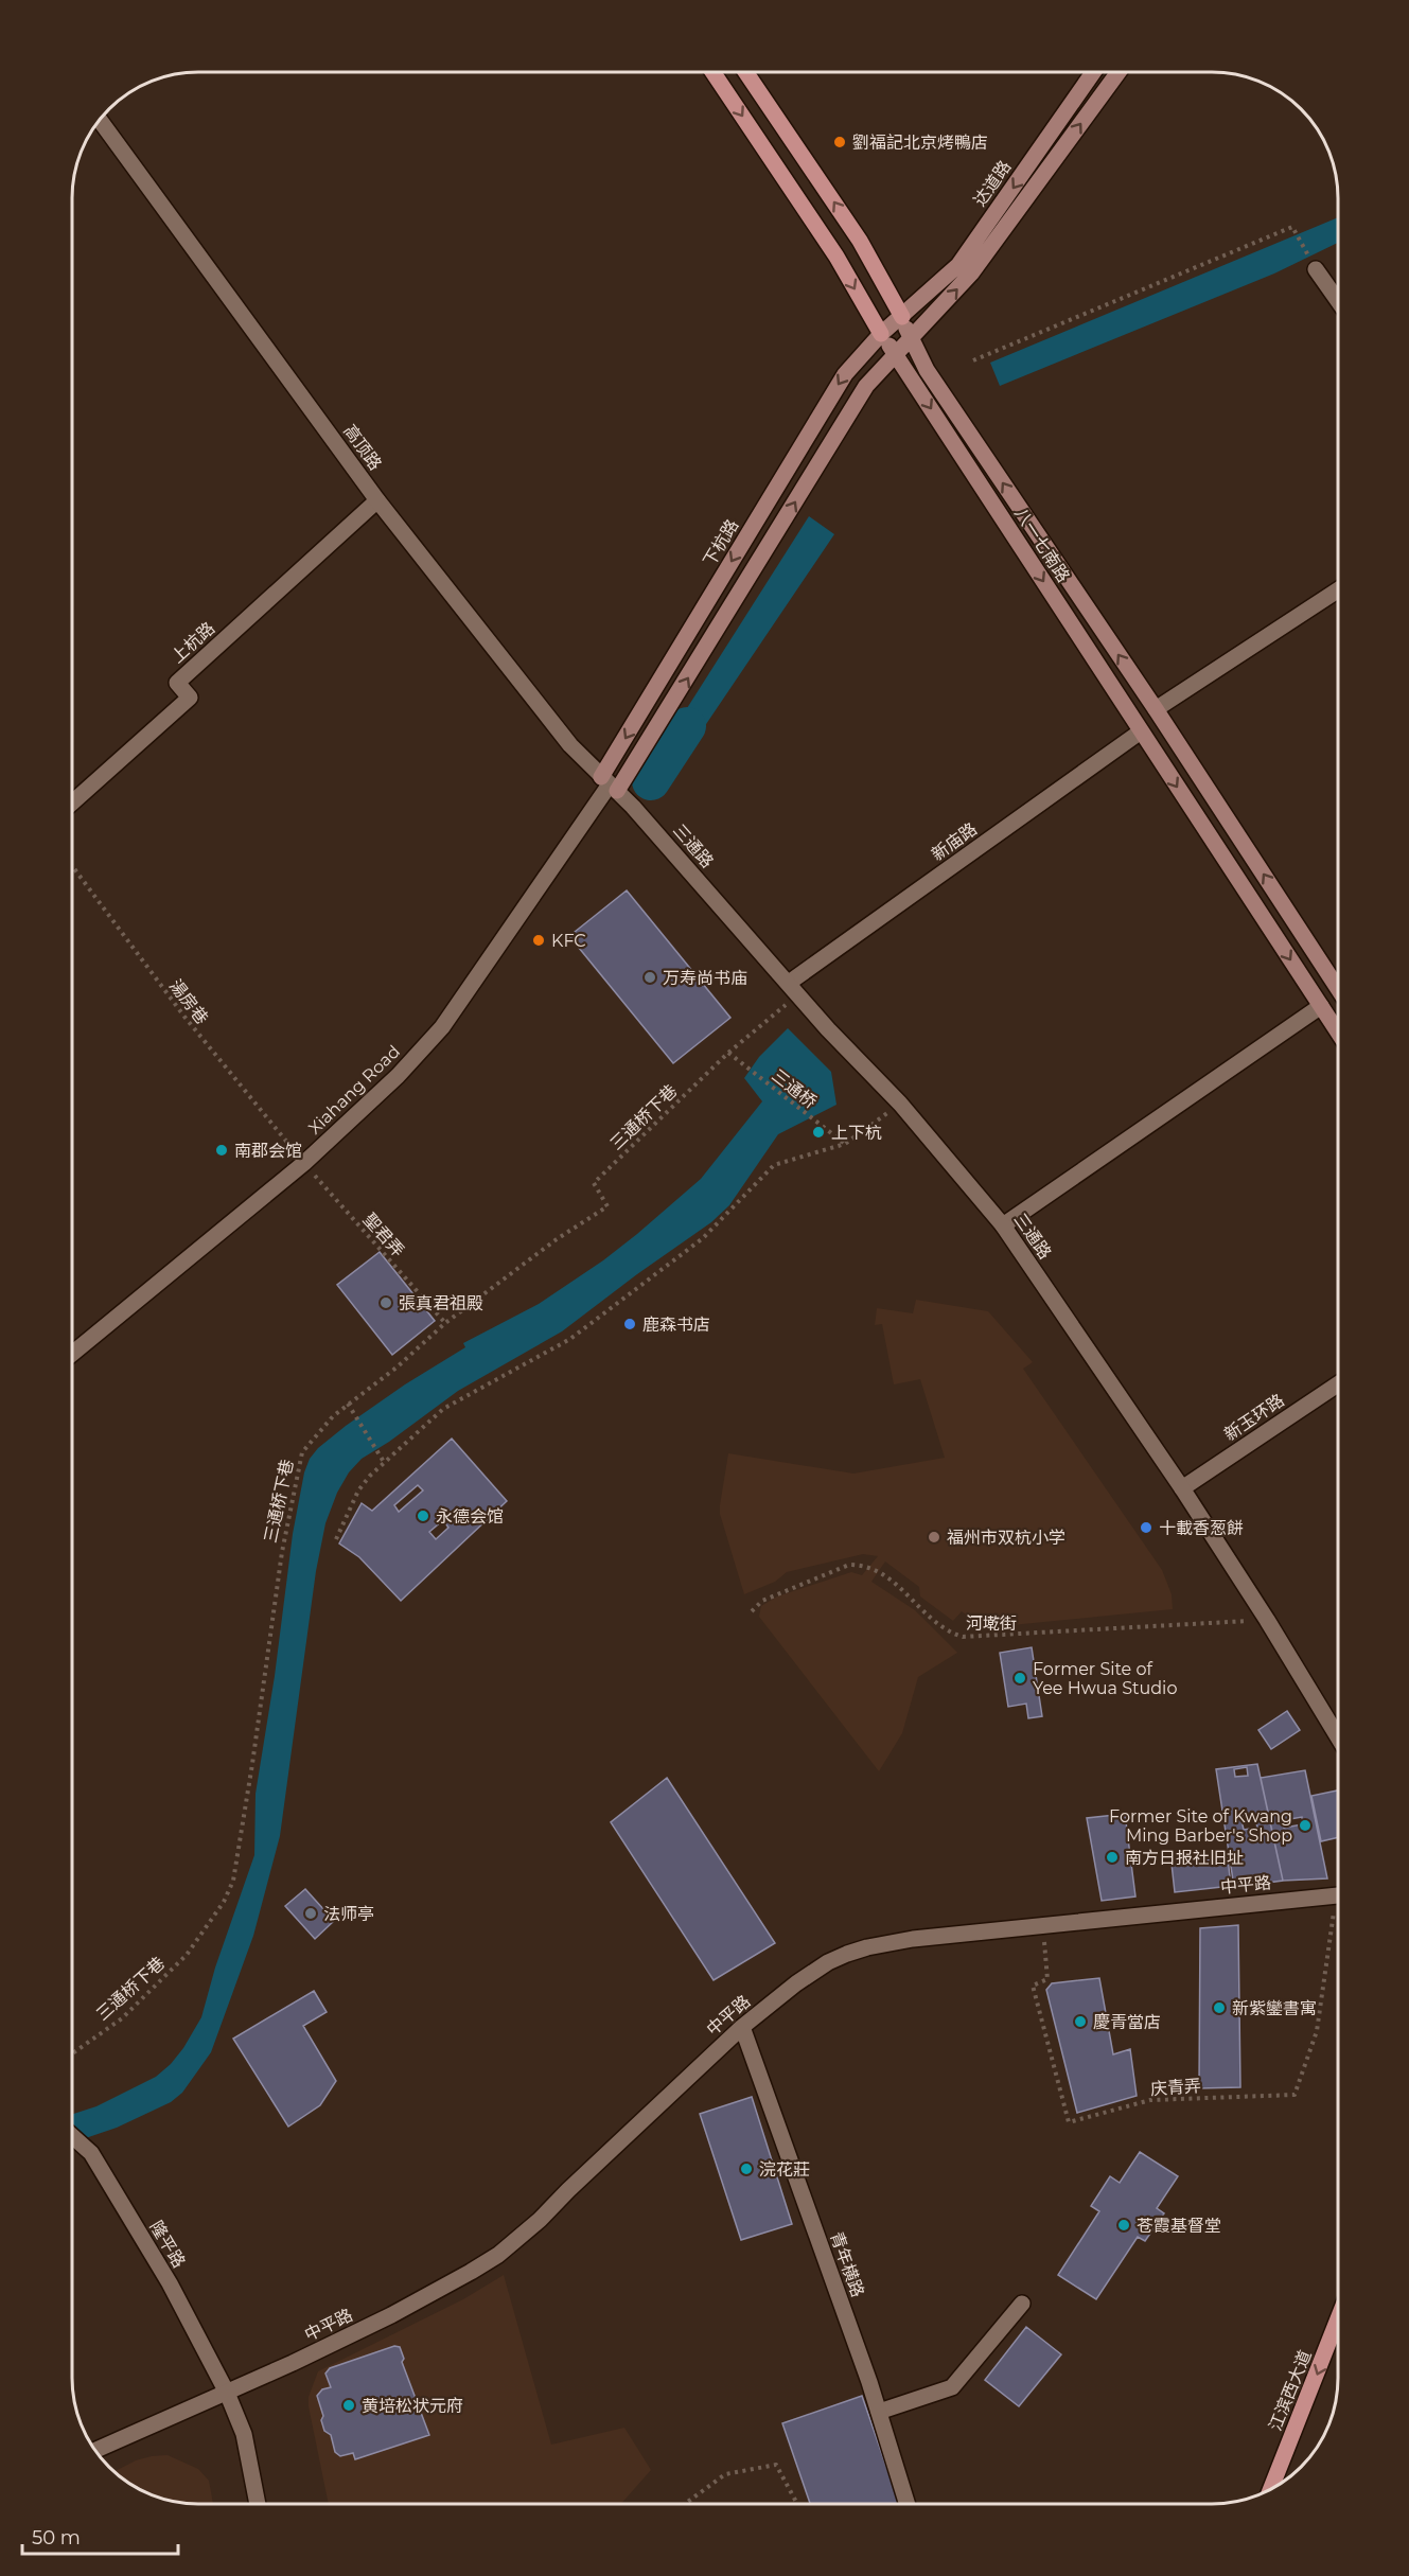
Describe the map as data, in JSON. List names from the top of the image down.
{
  "streets": {
    "main road": [
      "达道路",
      "下杭路",
      "八一七南路",
      "江滨西大道"
    ],
    "street": [
      "高顶路",
      "上杭路",
      "新庙路",
      "三通路",
      "Xiahang Road",
      "新玉环路",
      "中平路",
      "隆平路",
      "青年横路"
    ],
    "path": [
      "湯房巷",
      "三通桥",
      "三通桥下巷",
      "聖君弄",
      "河墘街",
      "庆青弄"
    ]
  },
  "crossings": [
    ["达道路", "下杭路"],
    ["达道路", "八一七南路"],
    ["高顶路", "下杭路"],
    ["高顶路", "上杭路"],
    ["高顶路", "三通路"],
    ["高顶路", "Xiahang Road"],
    ["下杭路", "八一七南路"],
    ["下杭路", "三通路"],
    ["下杭路", "Xiahang Road"],
    ["八一七南路", "新庙路"],
    ["新庙路", "三通路"],
    ["新庙路", "三通桥下巷"],
    ["三通路", "Xiahang Road"],
    ["三通路", "三通桥下巷"],
    ["三通路", "新玉环路"],
    ["三通路", "河墘街"],
    ["湯房巷", "Xiahang Road"],
    ["湯房巷", "聖君弄"],
    ["三通桥", "三通桥下巷"],
    ["Xiahang Road", "聖君弄"],
    ["三通桥下巷", "聖君弄"],
    ["中平路", "庆青弄"],
    ["中平路", "隆平路"],
    ["中平路", "青年横路"]
  ],
  "one_way": ["江滨西大道"],
  "places": [
    "劉福記北京烤鴨店",
    "KFC",
    "万寿尚书庙",
    "上下杭",
    "南郡会馆",
    "張真君祖殿",
    "鹿森书店",
    "永德会馆",
    "十載香葱餅",
    "福州市双杭小学",
    "Former Site of Yee Hwua Studio",
    "Former Site of Kwang Ming Barber's Shop",
    "南方日报社旧址",
    "法师亭",
    "新紫鑾書寓",
    "慶青當店",
    "浣花莊",
    "苍霞基督堂",
    "黄培松状元府"
  ],
  "scale_bar": "50 m"
}
